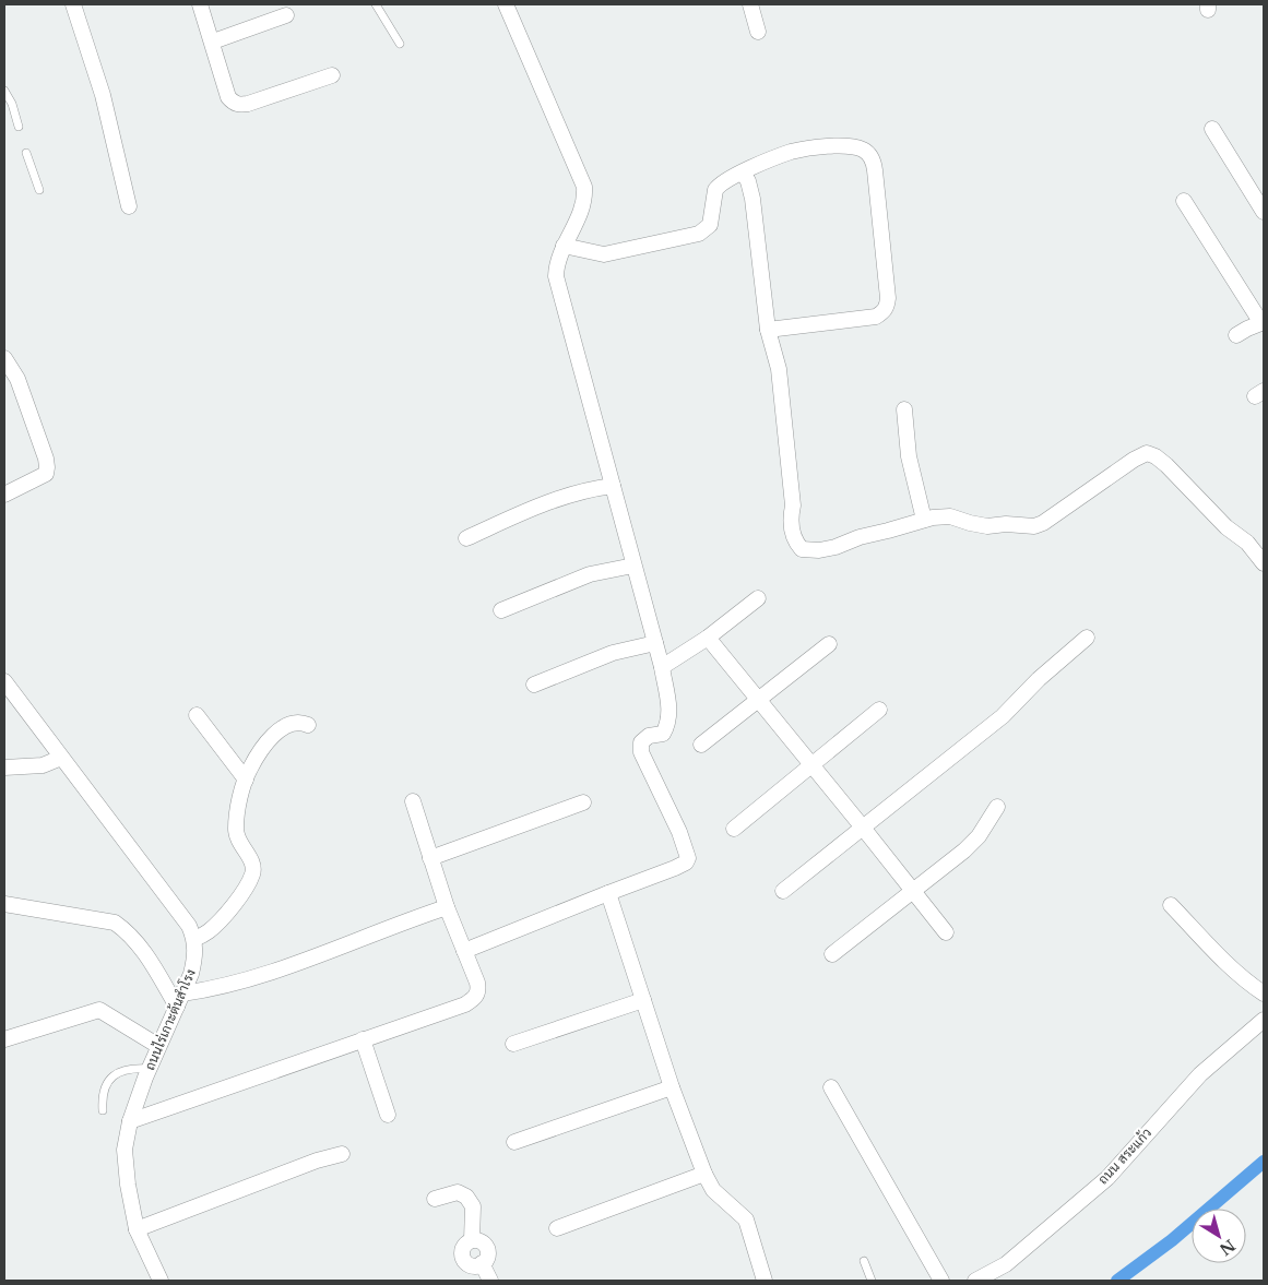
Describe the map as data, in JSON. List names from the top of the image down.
{
  "streets": {
    "street": ["ถนนไร่เกาะต้นสำโรง", "ถนน สระแก้ว"]
  },
  "north": "bottom right"
}
